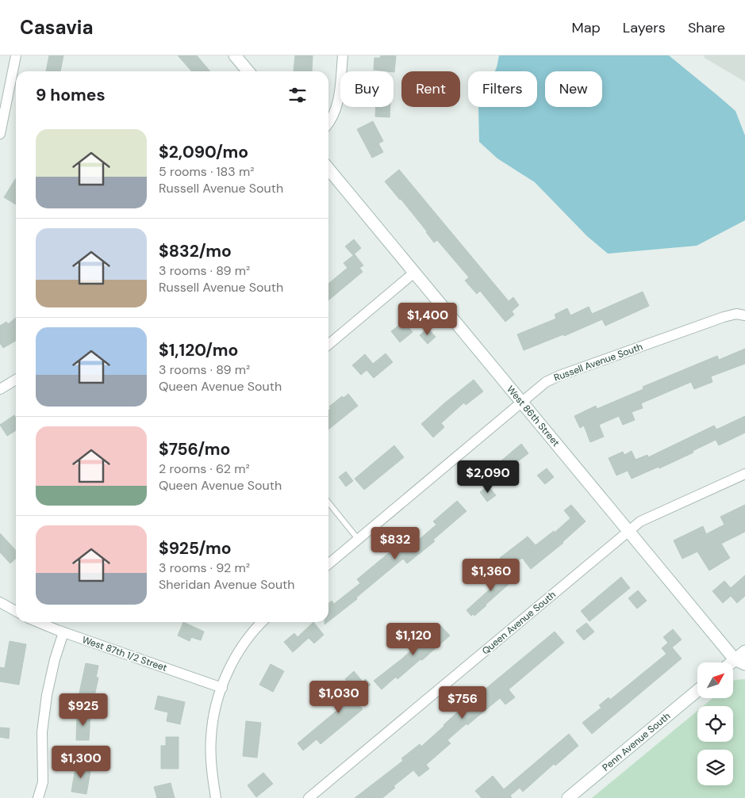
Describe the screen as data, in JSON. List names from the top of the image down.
{
  "streets": {
    "street": [
      "Russell Avenue South",
      "West 86th Street",
      "Queen Avenue South",
      "West 87th 1/2 Street",
      "Penn Avenue South"
    ]
  },
  "crossings": [
    ["Russell Avenue South", "West 86th Street"],
    ["West 86th Street", "Queen Avenue South"]
  ],
  "north": "top right",
  "page": {
    "header": "Casavia",
    "nav": ["Map", "Layers", "Share"],
    "chip": [
      "Buy",
      "Rent",
      "Filters",
      "New"
    ],
    "heading": "9 homes",
    "list": [
      {
        "name": "$2,090/mo",
        "note": "5 rooms · 183 m² · Russell Avenue South"
      },
      {
        "name": "$832/mo",
        "note": "3 rooms · 89 m² · Russell Avenue South"
      },
      {
        "name": "$1,120/mo",
        "note": "3 rooms · 89 m² · Queen Avenue South"
      },
      {
        "name": "$756/mo",
        "note": "2 rooms · 62 m² · Queen Avenue South"
      },
      {
        "name": "$925/mo",
        "note": "3 rooms · 92 m² · Sheridan Avenue South"
      }
    ],
    "price": [
      "$1,400",
      "$2,090",
      "$832",
      "$1,360",
      "$1,120",
      "$1,030",
      "$756",
      "$925",
      "$1,300"
    ]
  }
}
